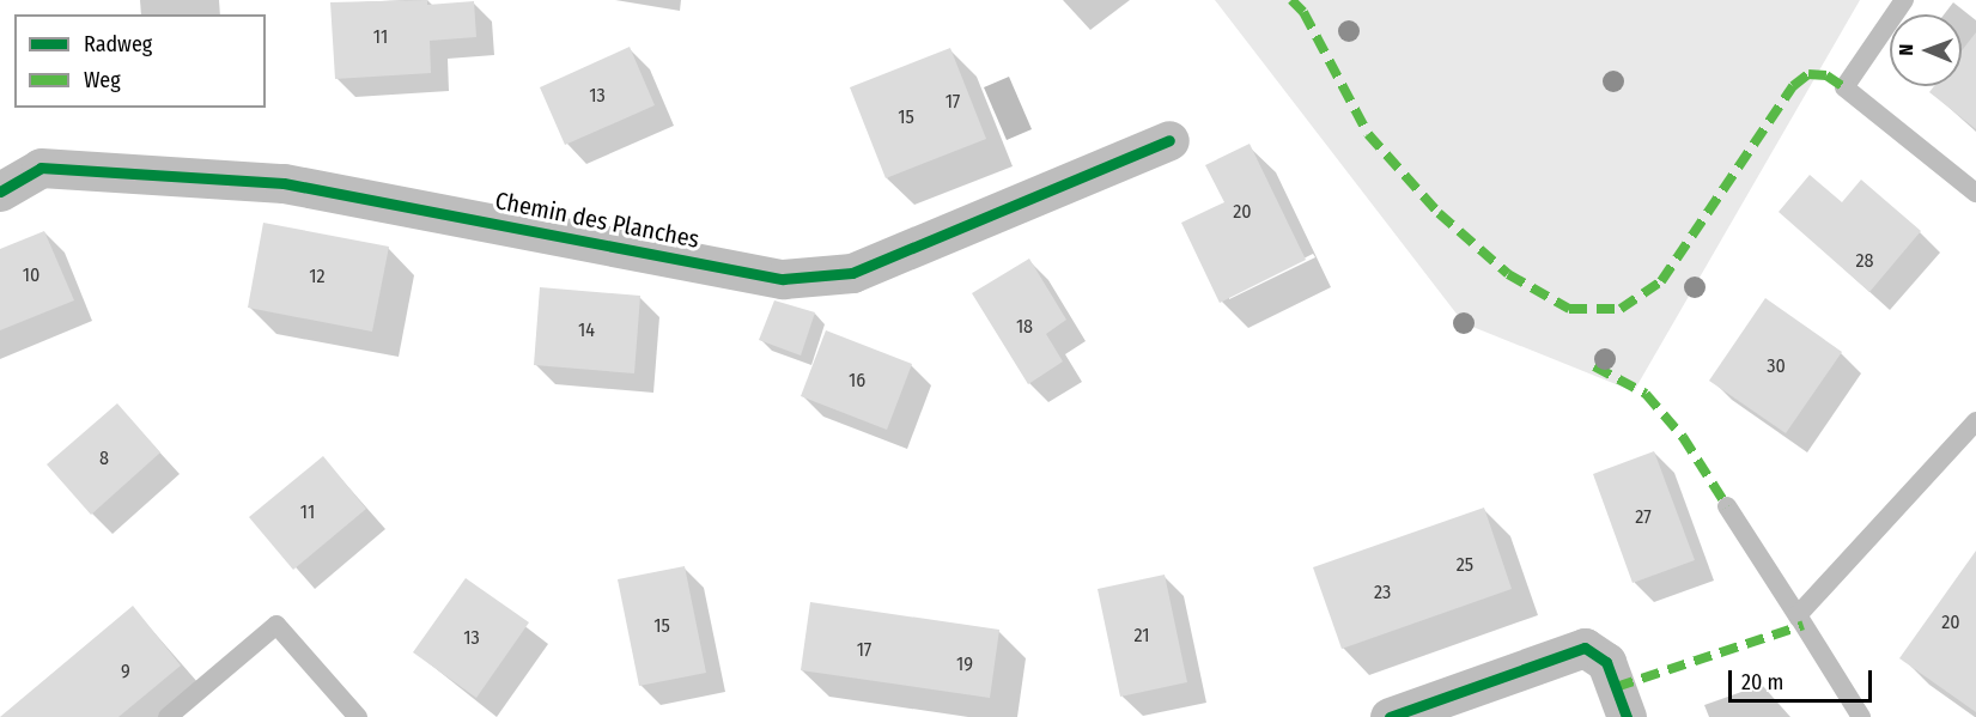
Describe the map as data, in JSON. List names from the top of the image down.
{
  "streets": {
    "street": ["Chemin des Planches"]
  },
  "house_numbers": [
    "11",
    "13",
    "17",
    "15",
    "20",
    "28",
    "10",
    "12",
    "18",
    "14",
    "30",
    "16",
    "8",
    "11",
    "27",
    "25",
    "23",
    "20",
    "15",
    "21",
    "13",
    "17",
    "19",
    "9"
  ],
  "legend": ["Radweg", "Weg"],
  "scale_bar": "20 m",
  "north": "left"
}
